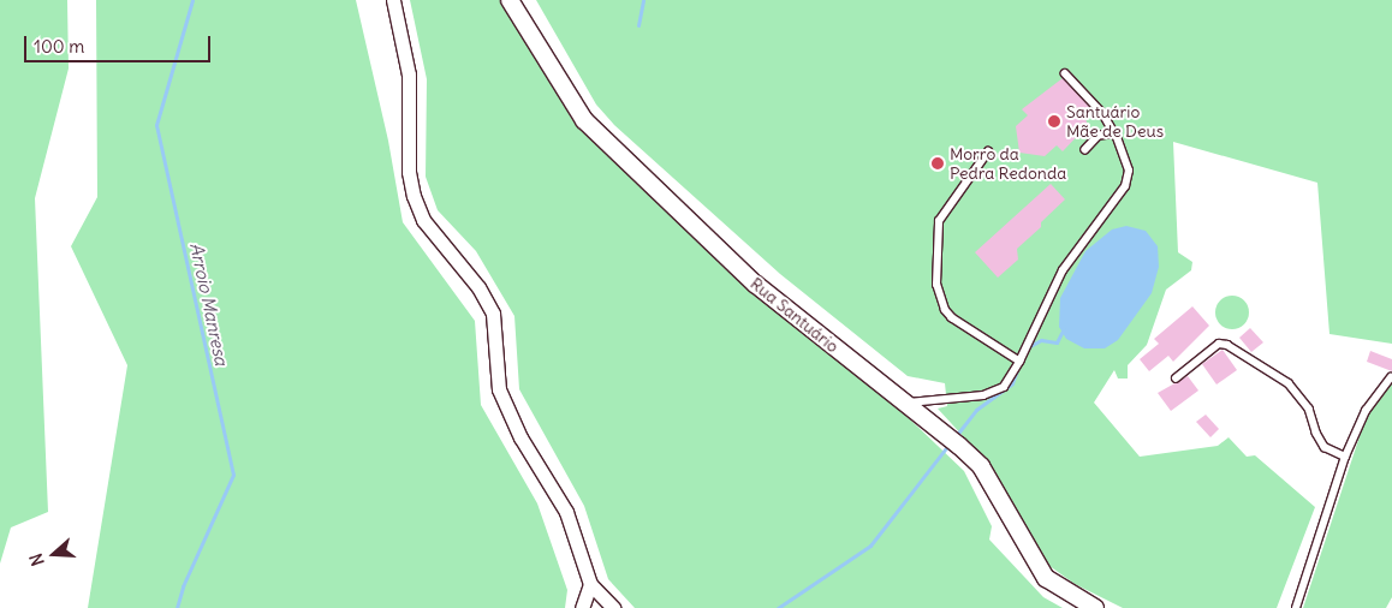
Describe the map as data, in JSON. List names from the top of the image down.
{
  "streets": {
    "street": ["Rua Santuário"]
  },
  "water": ["Arroio Manresa"],
  "places": ["Santuário Mãe de Deus", "Morro da Pedra Redonda"],
  "scale_bar": "100 m",
  "north": "left"
}
